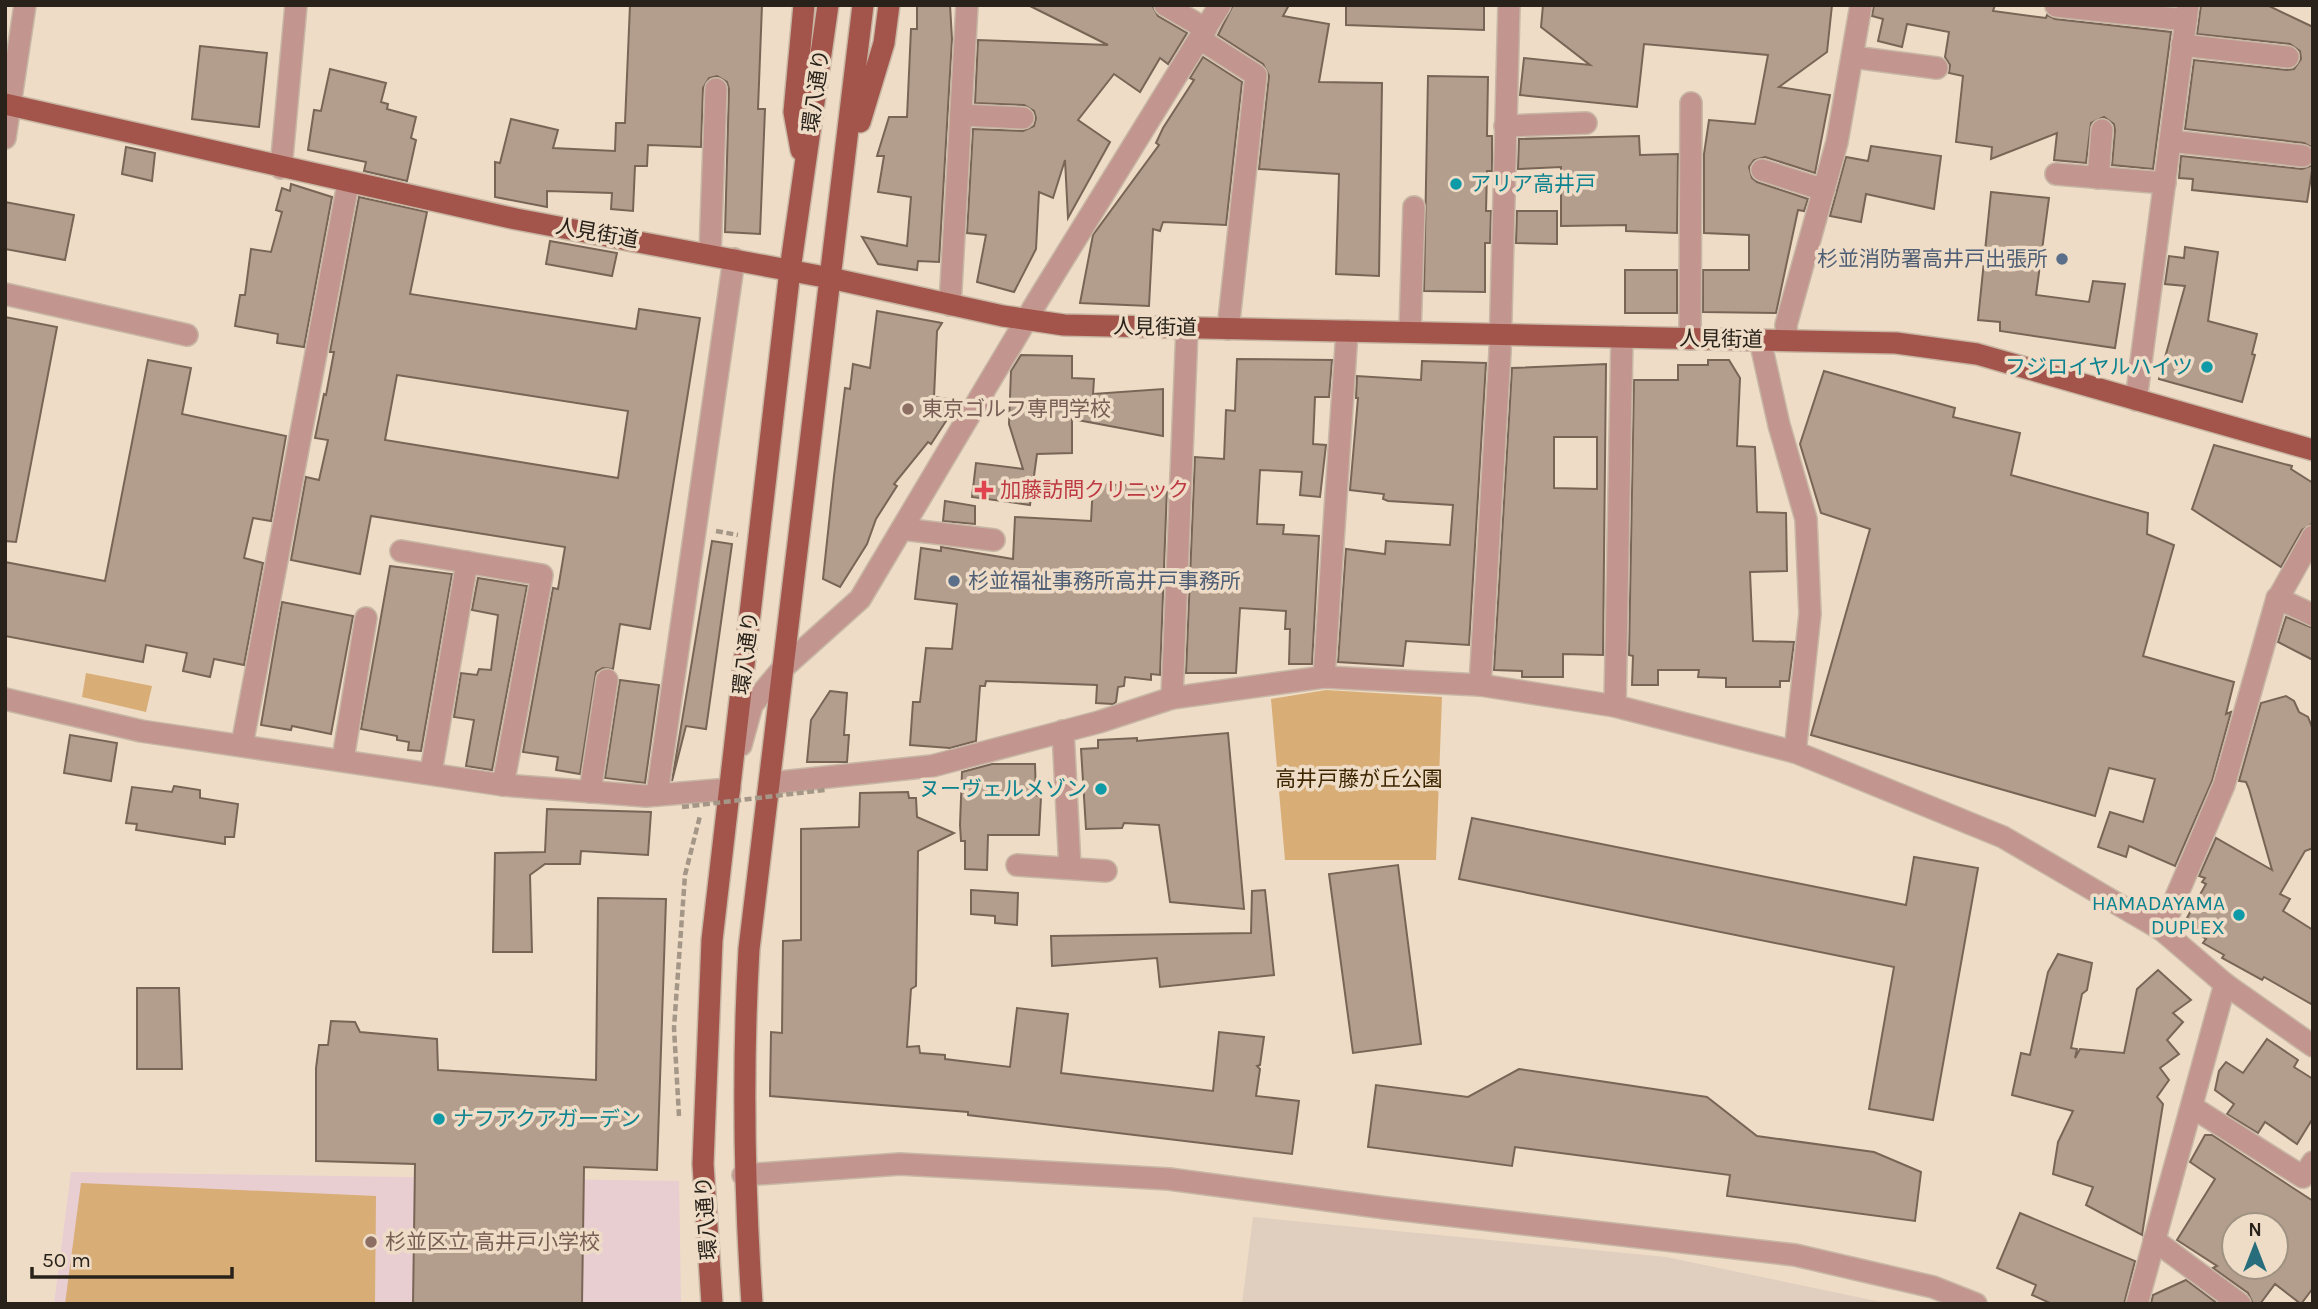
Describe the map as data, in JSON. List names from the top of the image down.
{
  "streets": {
    "main road": ["環八通り", "人見街道"]
  },
  "crossings": [
    ["環八通り", "人見街道"]
  ],
  "parks": ["高井戸藤が丘公園"],
  "places": {
    "other": [
      "アリア高井戸",
      "杉並消防署高井戸出張所",
      "フジロイヤルハイツ",
      "東京ゴルフ専門学校",
      "杉並福祉事務所高井戸事務所",
      "ヌーヴェルメゾン",
      "HAMADAYAMA DUPLEX",
      "ナフアクアガーデン",
      "杉並区立 高井戸小学校"
    ],
    "health": ["加藤訪問クリニック"]
  },
  "scale_bar": "50 m",
  "north": "top"
}
